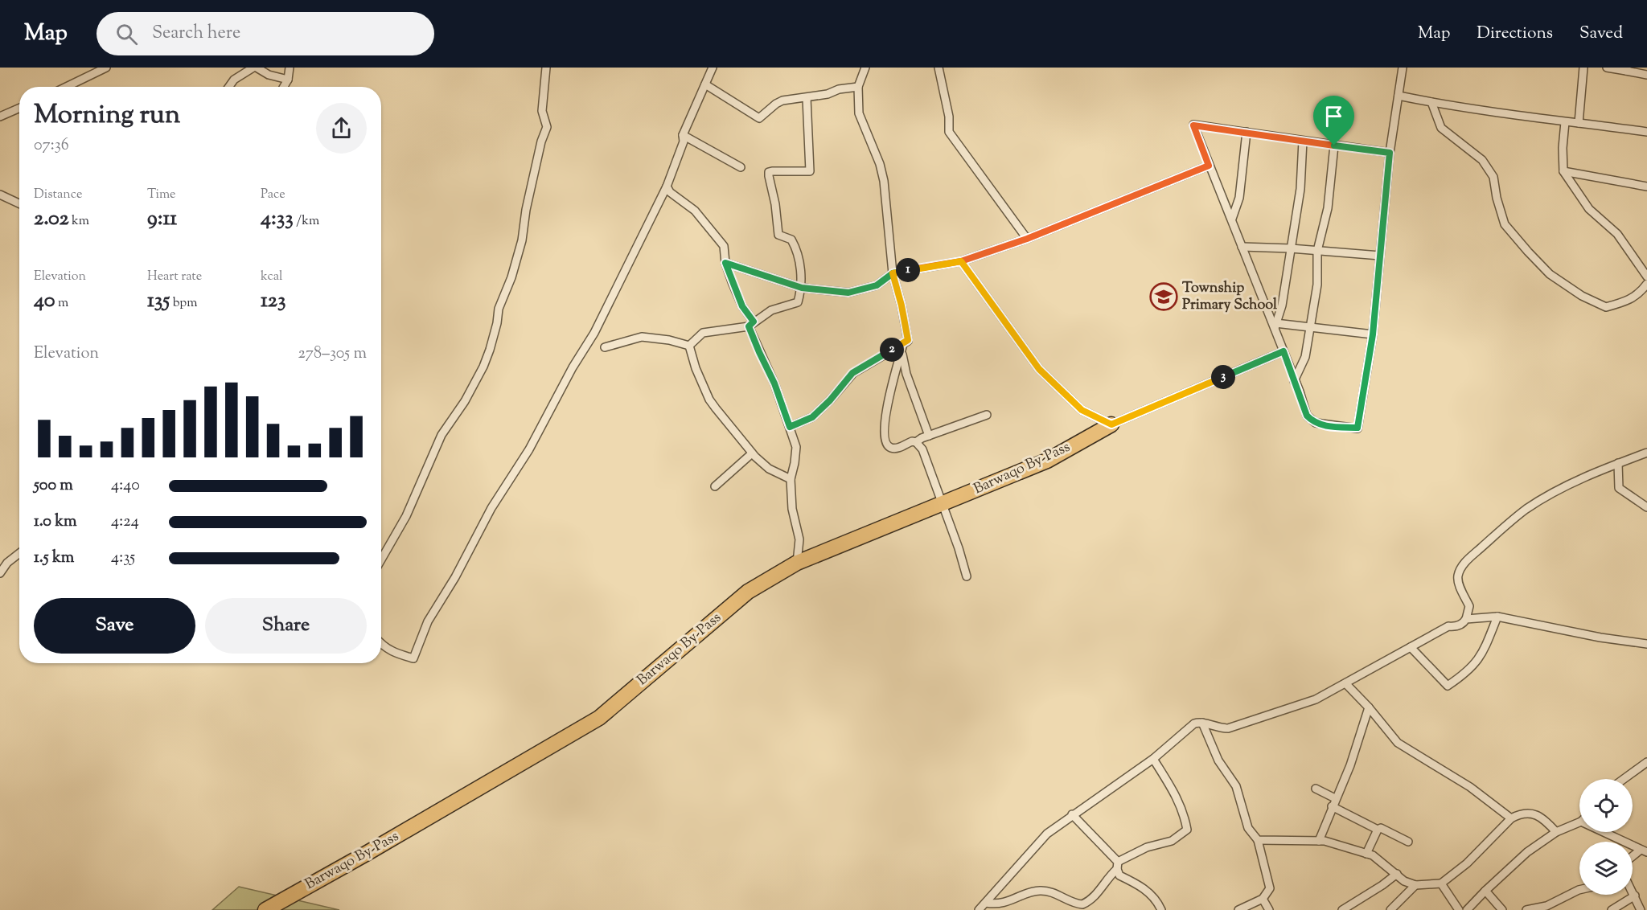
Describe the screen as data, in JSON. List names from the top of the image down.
{
  "streets": {
    "highway": ["Barwaqo By-Pass"]
  },
  "places": {
    "school or university": ["Township Primary School"]
  },
  "page": {
    "header": "Map",
    "search": "Search here",
    "nav": ["Map", "Directions", "Saved"],
    "heading": ["Morning run", "07:36"],
    "stats": [
      ["Distance", "2.02 km"],
      ["Time", "9:11"],
      ["Pace", "4:33 /km"],
      ["Elevation", "40 m"],
      ["Heart rate", "135 bpm"],
      ["kcal", "123"]
    ],
    "pins": ["1", "2", "3"],
    "chart": ["Elevation", "278–305 m"],
    "list": [
      {
        "name": "500 m",
        "note": "4:40"
      },
      {
        "name": "1.0 km",
        "note": "4:24"
      },
      {
        "name": "1.5 km",
        "note": "4:35"
      }
    ],
    "buttons": ["Save", "Share"]
  }
}
